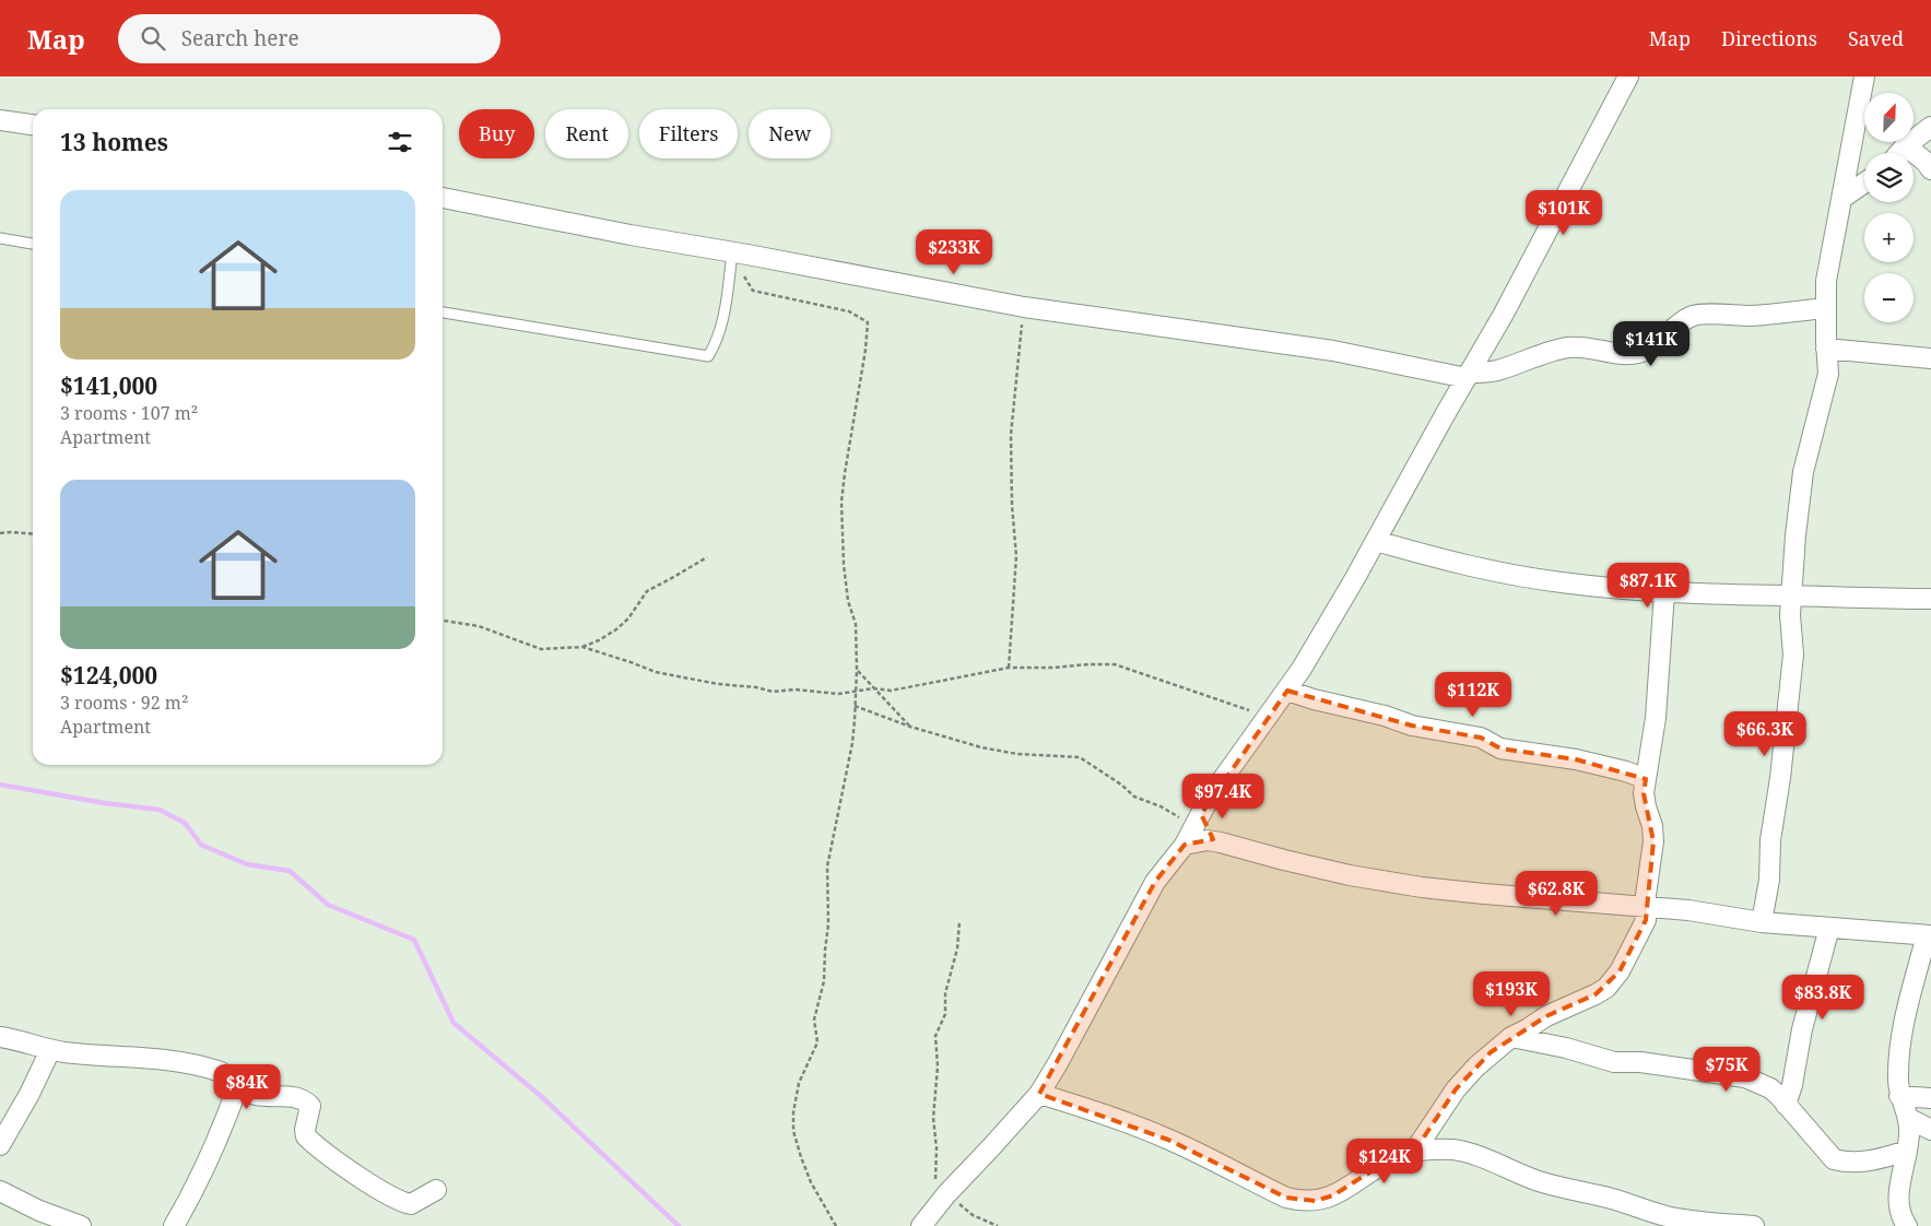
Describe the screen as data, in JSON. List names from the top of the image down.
{
  "north": "top right",
  "page": {
    "header": "Map",
    "search": "Search here",
    "nav": ["Map", "Directions", "Saved"],
    "map_buttons": ["+", "−"],
    "chip": [
      "Buy",
      "Rent",
      "Filters",
      "New"
    ],
    "heading": "13 homes",
    "list": [
      {
        "name": "$141,000",
        "note": "3 rooms · 107 m² · Apartment"
      },
      {
        "name": "$124,000",
        "note": "3 rooms · 92 m² · Apartment"
      }
    ],
    "price": [
      "$101K",
      "$233K",
      "$141K",
      "$87.1K",
      "$112K",
      "$66.3K",
      "$97.4K",
      "$62.8K",
      "$193K",
      "$83.8K",
      "$75K",
      "$84K",
      "$124K"
    ]
  }
}
